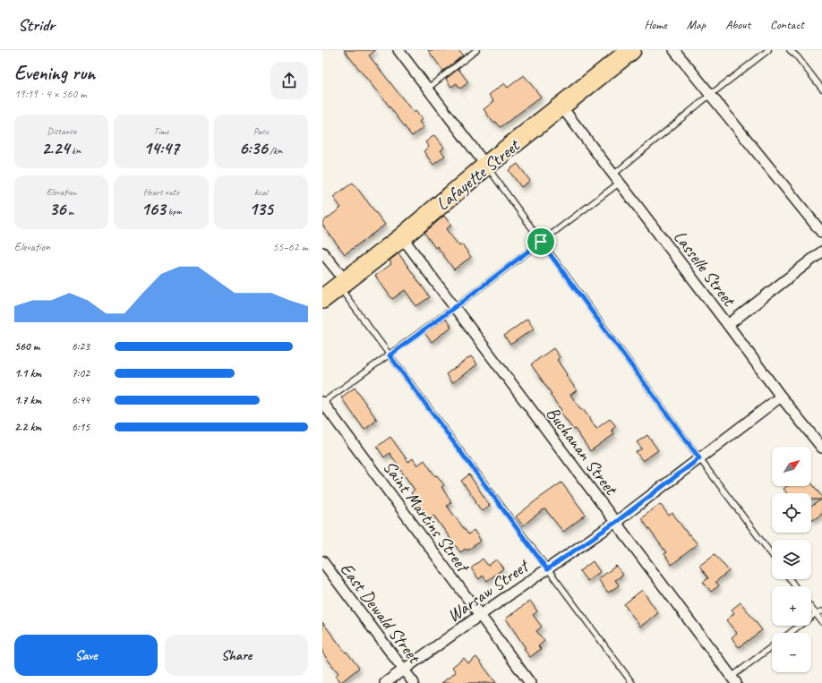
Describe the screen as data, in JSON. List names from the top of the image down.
{
  "streets": {
    "highway": ["Lafayette Street"],
    "street": [
      "Lasselle Street",
      "Buchanan Street",
      "Saint Martins Street",
      "Warsaw Street",
      "East Dewald Street"
    ]
  },
  "crossings": [
    ["Lafayette Street", "Lasselle Street"],
    ["Lafayette Street", "Buchanan Street"],
    ["Lasselle Street", "Warsaw Street"],
    ["Buchanan Street", "Warsaw Street"],
    ["Saint Martins Street", "Warsaw Street"],
    ["Warsaw Street", "East Dewald Street"]
  ],
  "north": "top right",
  "page": {
    "header": "Stridr",
    "nav": [
      "Home",
      "Map",
      "About",
      "Contact"
    ],
    "heading": ["Evening run", "19:19 · 4 × 560 m"],
    "stats": [
      ["Distance", "2.24 km"],
      ["Time", "14:47"],
      ["Pace", "6:36 /km"],
      ["Elevation", "36 m"],
      ["Heart rate", "163 bpm"],
      ["kcal", "135"]
    ],
    "chart": ["Elevation", "55–62 m"],
    "list": [
      {
        "name": "560 m",
        "note": "6:23"
      },
      {
        "name": "1.1 km",
        "note": "7:02"
      },
      {
        "name": "1.7 km",
        "note": "6:44"
      },
      {
        "name": "2.2 km",
        "note": "6:15"
      }
    ],
    "map_buttons": ["+", "−"],
    "buttons": ["Save", "Share"]
  }
}
